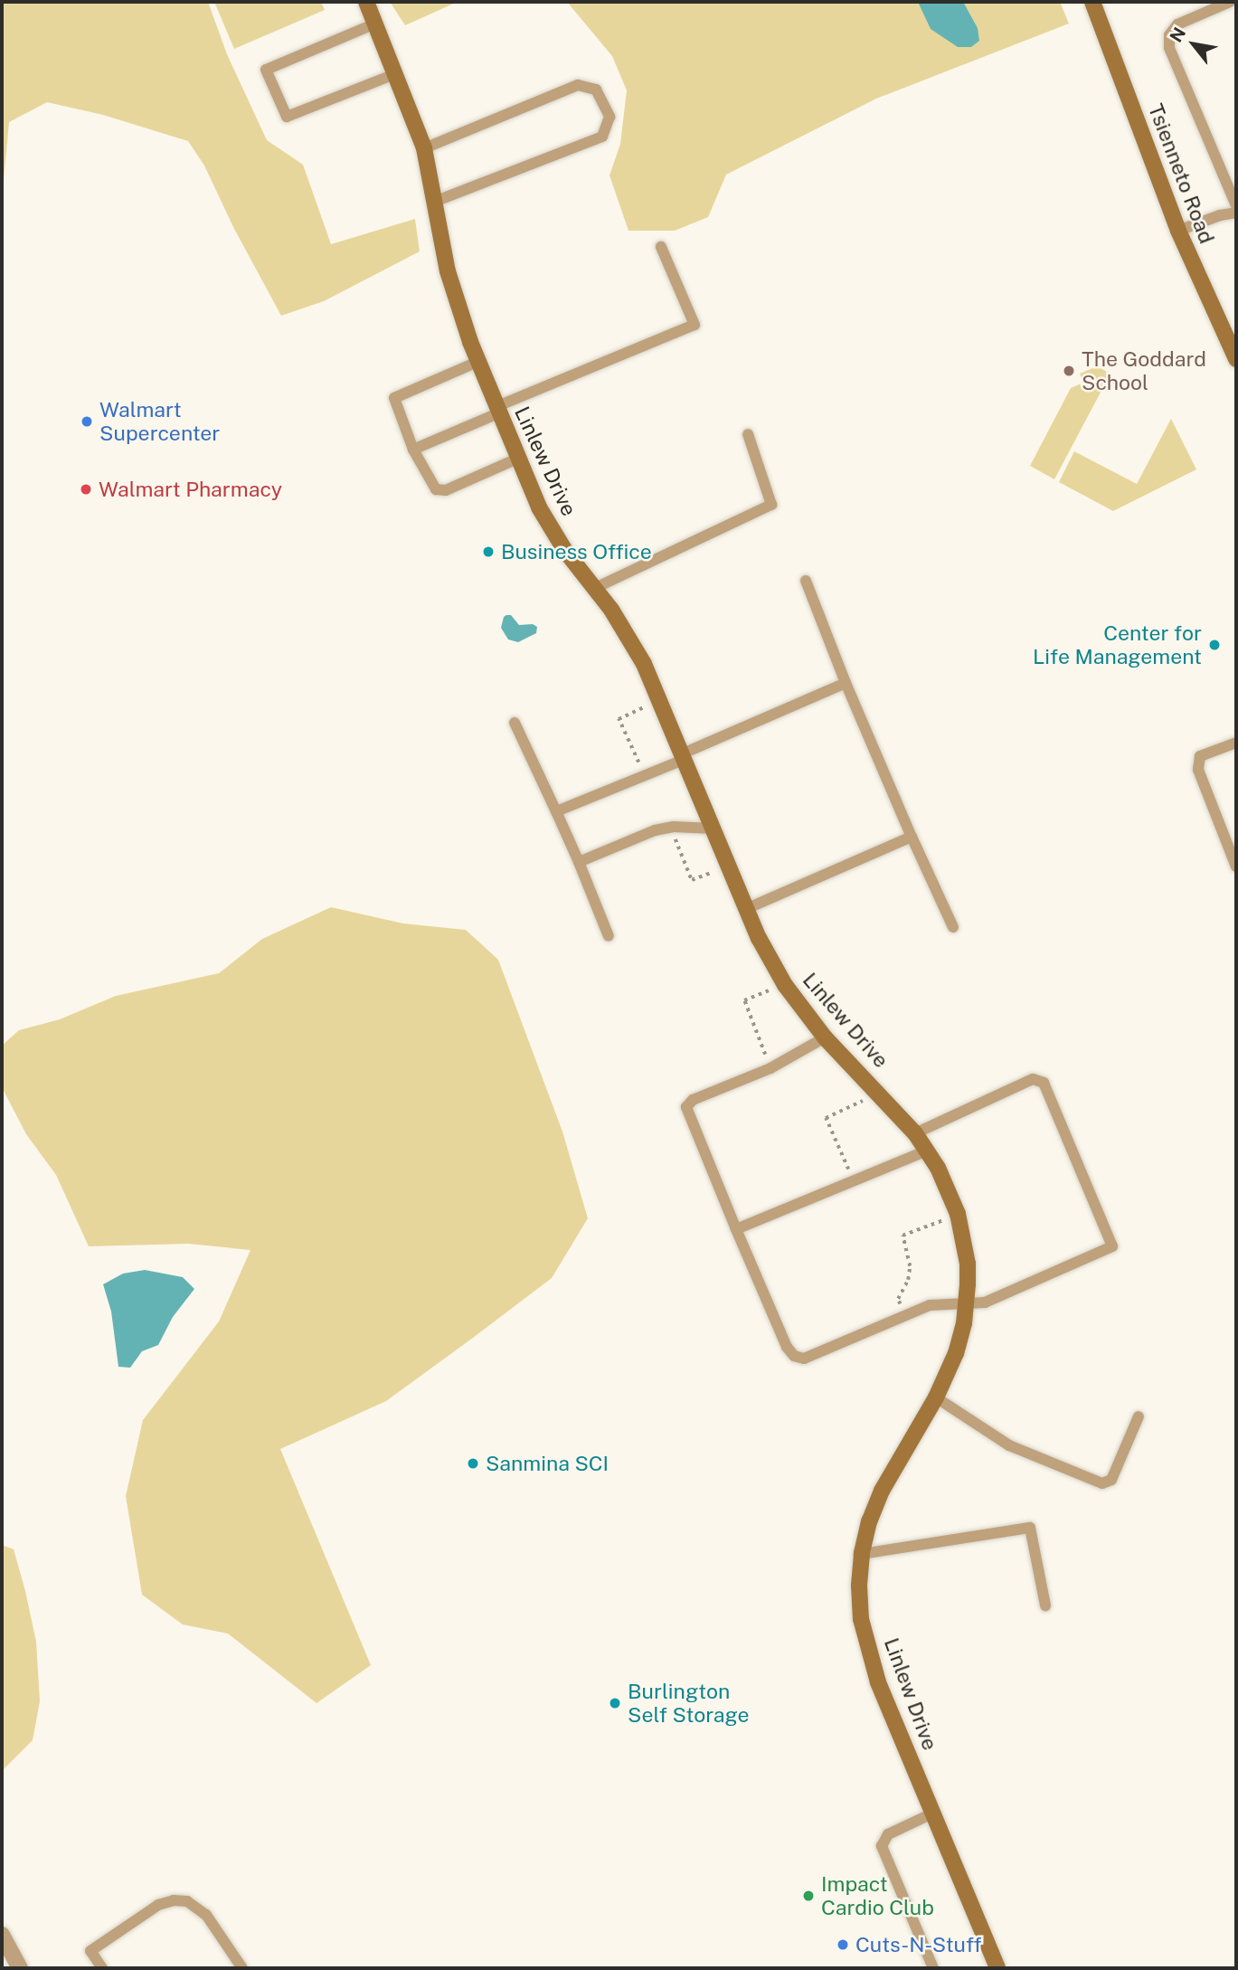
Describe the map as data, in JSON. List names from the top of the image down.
{
  "streets": {
    "street": ["Tsienneto Road", "Linlew Drive"]
  },
  "places": [
    "The Goddard School",
    "Walmart Supercenter",
    "Walmart Pharmacy",
    "Business Office",
    "Center for Life Management",
    "Sanmina SCI",
    "Burlington Self Storage",
    "Impact Cardio Club",
    "Cuts-N-Stuff"
  ],
  "north": "top left"
}
